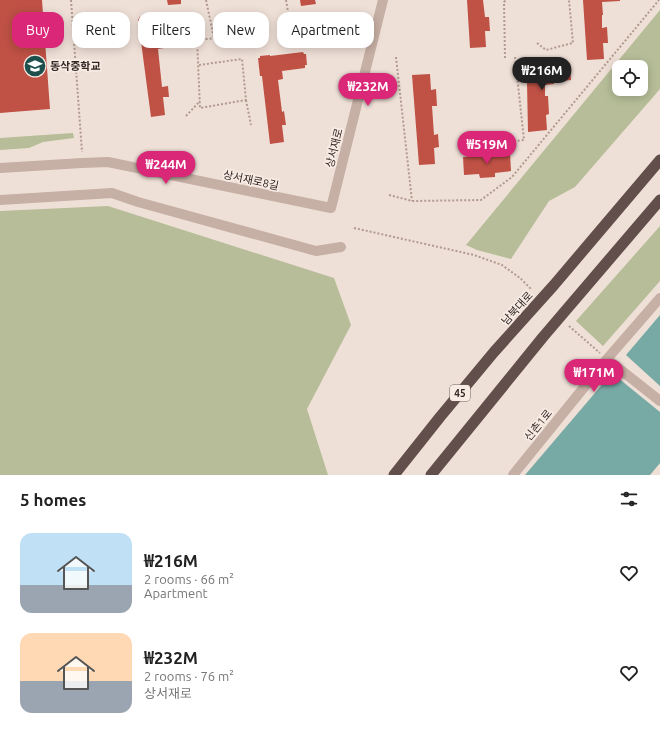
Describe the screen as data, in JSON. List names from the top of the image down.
{
  "streets": {
    "highway": ["남북대로", "45"],
    "street": ["상서재로", "상서재로8길", "신촌1로"]
  },
  "crossings": [
    ["상서재로", "상서재로8길"]
  ],
  "places": {
    "school or university": ["동삭중학교"]
  },
  "page": {
    "chip": [
      "Buy",
      "Rent",
      "Filters",
      "New",
      "Apartment"
    ],
    "price": [
      "₩216M",
      "₩232M",
      "₩519M",
      "₩244M",
      "₩171M"
    ],
    "heading": "5 homes",
    "list": [
      {
        "name": "₩216M",
        "note": "2 rooms · 66 m² · Apartment"
      },
      {
        "name": "₩232M",
        "note": "2 rooms · 76 m² · 상서재로"
      }
    ]
  }
}
